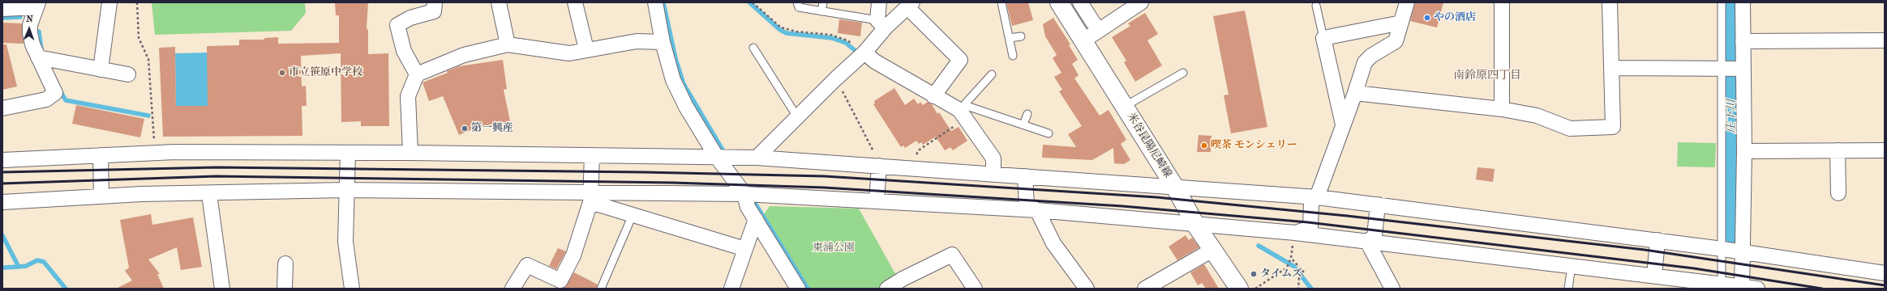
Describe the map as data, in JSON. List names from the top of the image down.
{
  "streets": {
    "main road": ["米谷昆陽尼崎線"]
  },
  "districts": ["南鈴原四丁目"],
  "water": ["庄下川"],
  "parks": ["東浦公園"],
  "places": [
    "やの酒店",
    "市立笹原中学校",
    "第一興産",
    "喫茶 モンシェリー",
    "タイムズ"
  ],
  "north": "top"
}
